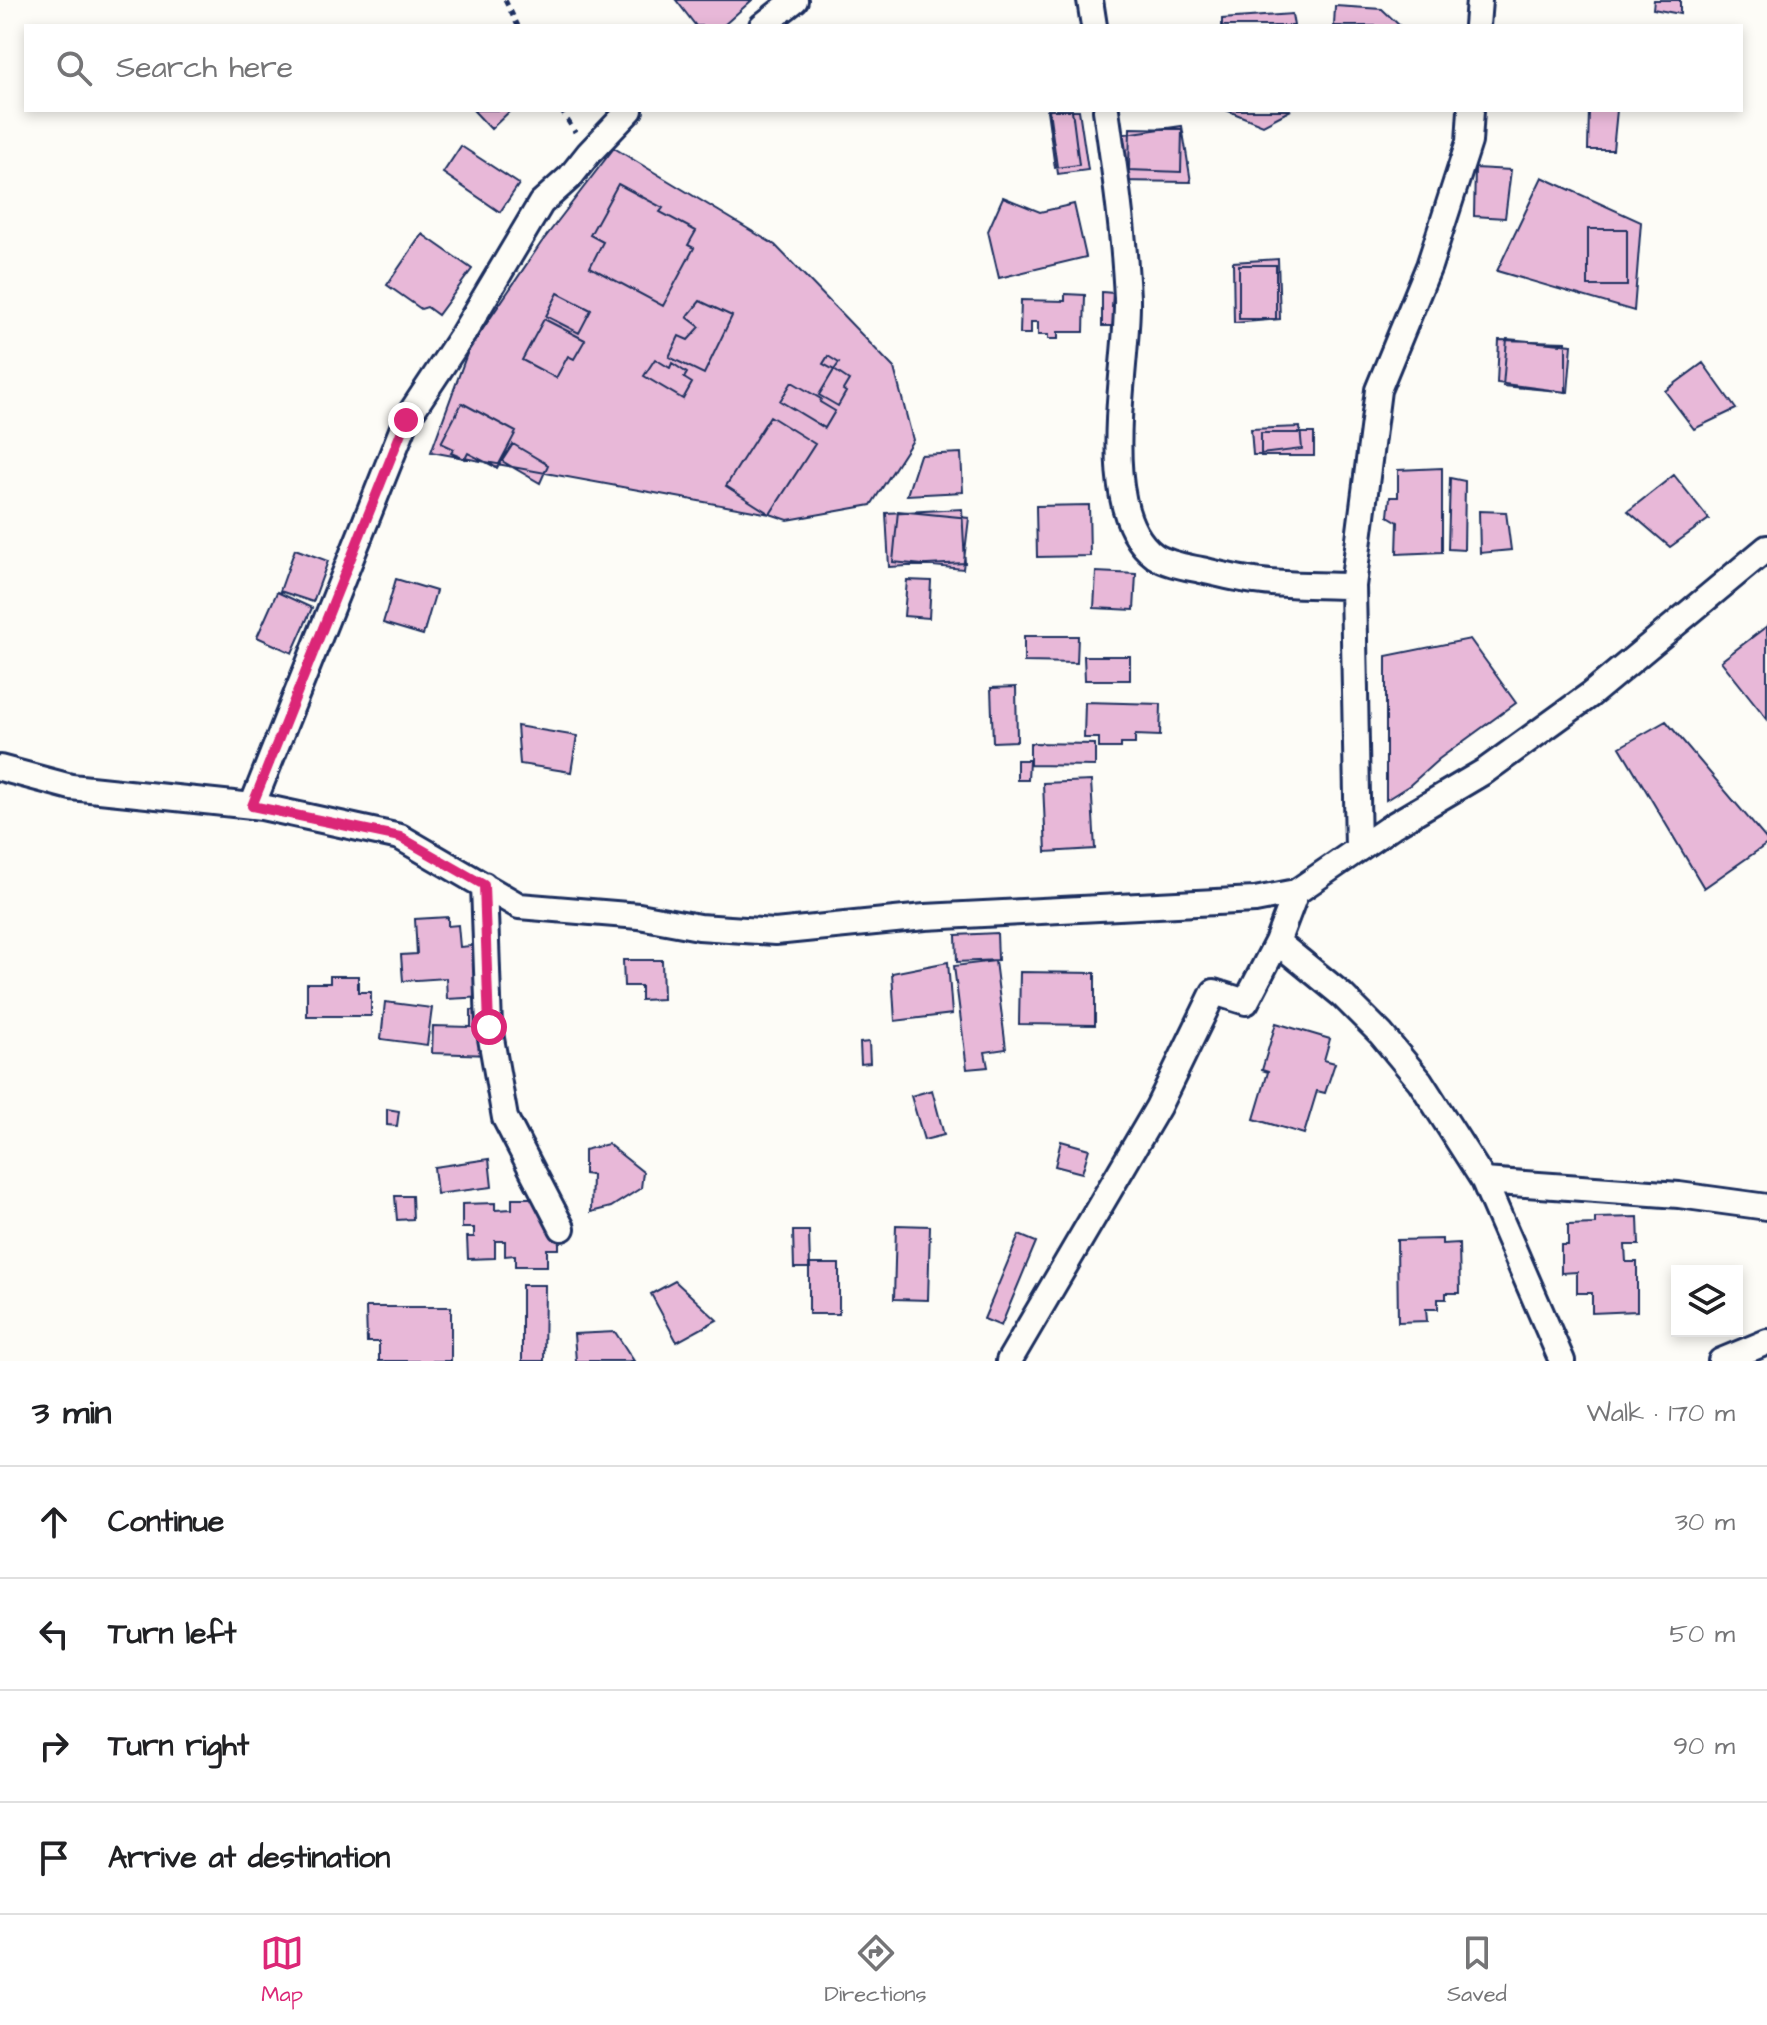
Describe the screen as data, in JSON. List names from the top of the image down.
{
  "page": {
    "search": "Search here",
    "heading": ["3 min", "Walk · 170 m"],
    "list": [
      ["Continue", "30 m"],
      ["Turn left", "50 m"],
      ["Turn right", "90 m"],
      "Arrive at destination"
    ],
    "nav": ["Map", "Directions", "Saved"]
  }
}
